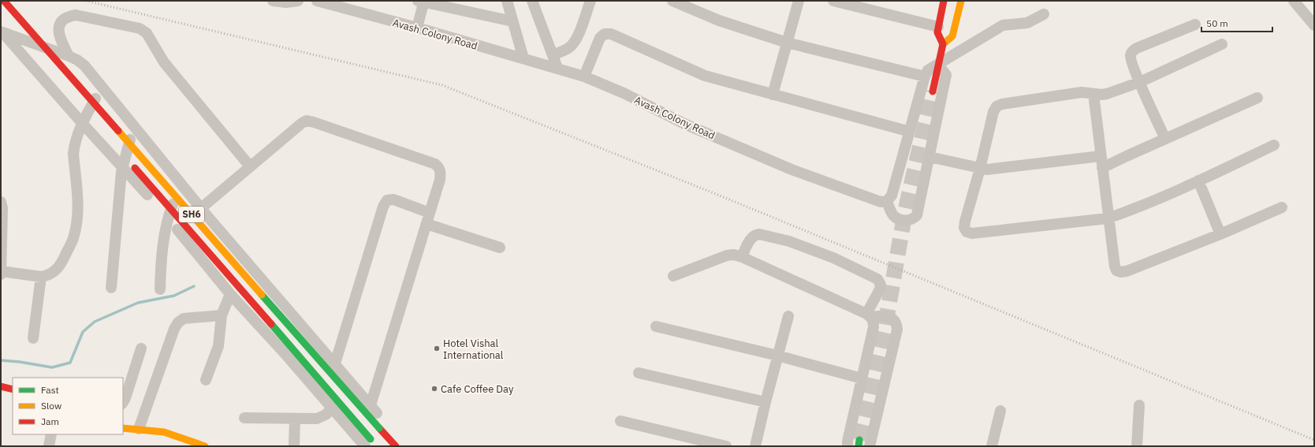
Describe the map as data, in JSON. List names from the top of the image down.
{
  "streets": {
    "main road": ["SH6"],
    "street": ["Avash Colony Road"]
  },
  "places": ["Hotel Vishal International", "Cafe Coffee Day"],
  "legend": ["Fast", "Slow", "Jam"],
  "scale_bar": "50 m"
}
